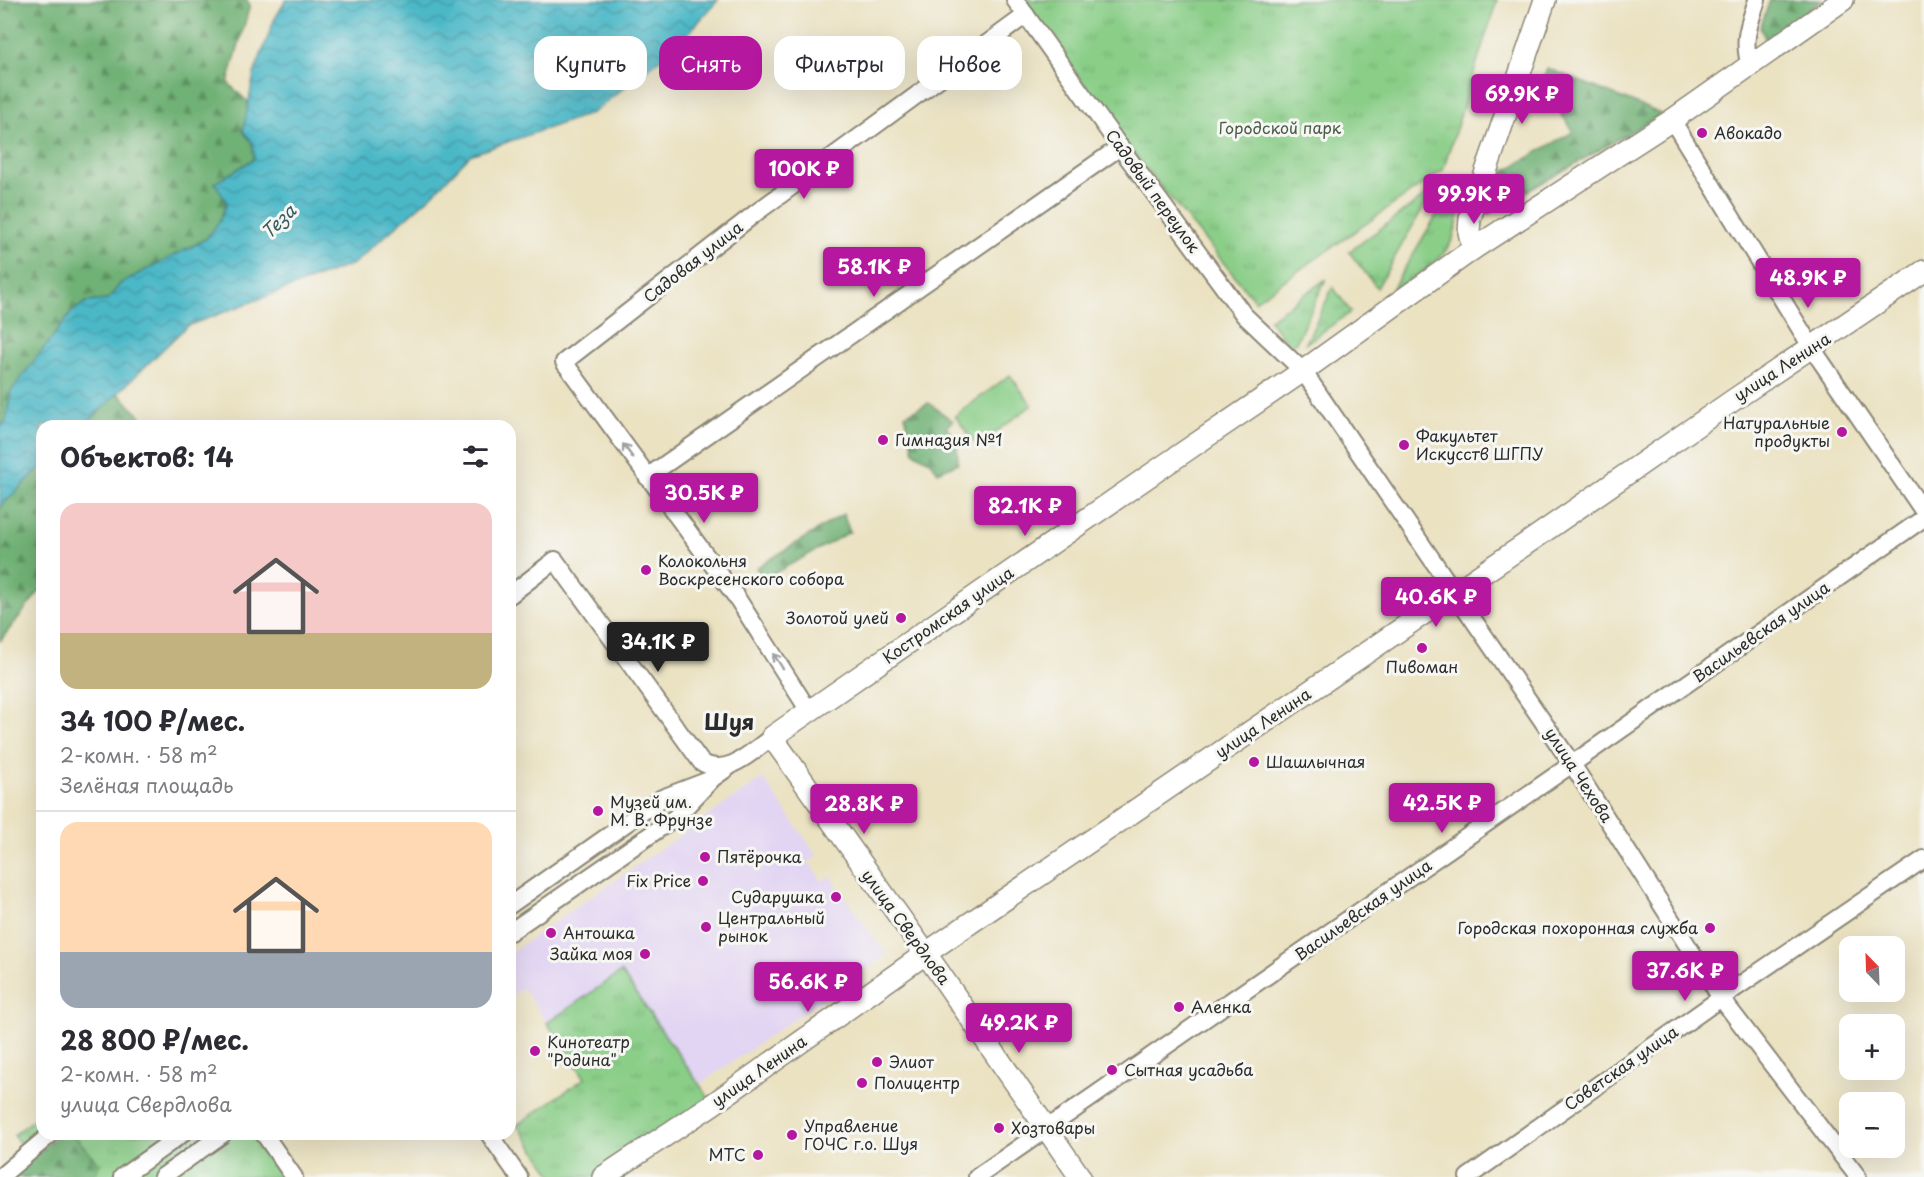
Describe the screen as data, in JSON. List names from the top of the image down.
{
  "streets": {
    "main road": ["улица Ленина", "Костромская улица", "улица Свердлова"],
    "street": [
      "Садовый переулок",
      "Садовая улица",
      "Васильевская улица",
      "улица Чехова",
      "Советская улица"
    ]
  },
  "crossings": [
    ["Садовый переулок", "Садовая улица"],
    ["Садовый переулок", "Костромская улица"],
    ["Садовый переулок", "улица Чехова"],
    ["улица Ленина", "улица Чехова"],
    ["улица Ленина", "улица Свердлова"],
    ["Костромская улица", "улица Чехова"],
    ["Костромская улица", "улица Свердлова"],
    ["Васильевская улица", "улица Чехова"],
    ["Васильевская улица", "улица Свердлова"],
    ["улица Чехова", "Советская улица"]
  ],
  "one_way": ["Садовая улица"],
  "districts": ["Шуя"],
  "water": ["Теза"],
  "parks": ["Городской парк"],
  "places": [
    "Авокадо",
    "Натуральные продукты",
    "Гимназия №1",
    "Факультет Искусств ШГПУ",
    "Колокольня Воскресенского собора",
    "Золотой улей",
    "Пивоман",
    "Шашлычная",
    "Музей им. М. В. Фрунзе",
    "Пятёрочка",
    "Fix Price",
    "Сударушка",
    "Центральный рынок",
    "Городская похоронная служба",
    "Антошка",
    "Зайка моя",
    "Аленка",
    "Кинотеатр \"Родина\"",
    "Элиот",
    "Сытная усадьба",
    "Полицентр",
    "Хозтовары",
    "Управление ГОЧС г.о. Шуя",
    "МТС"
  ],
  "north": "top left",
  "page": {
    "chip": [
      "Купить",
      "Снять",
      "Фильтры",
      "Новое"
    ],
    "price": [
      "69.9K ₽",
      "100K ₽",
      "99.9K ₽",
      "58.1K ₽",
      "48.9K ₽",
      "30.5K ₽",
      "82.1K ₽",
      "40.6K ₽",
      "34.1K ₽",
      "42.5K ₽",
      "28.8K ₽",
      "37.6K ₽",
      "56.6K ₽",
      "49.2K ₽"
    ],
    "heading": "Объектов: 14",
    "list": [
      {
        "name": "34 100 ₽/мес.",
        "note": "2-комн. · 58 m² · Зелёная площадь"
      },
      {
        "name": "28 800 ₽/мес.",
        "note": "2-комн. · 58 m² · улица Свердлова"
      }
    ],
    "map_buttons": ["+", "−"]
  }
}
